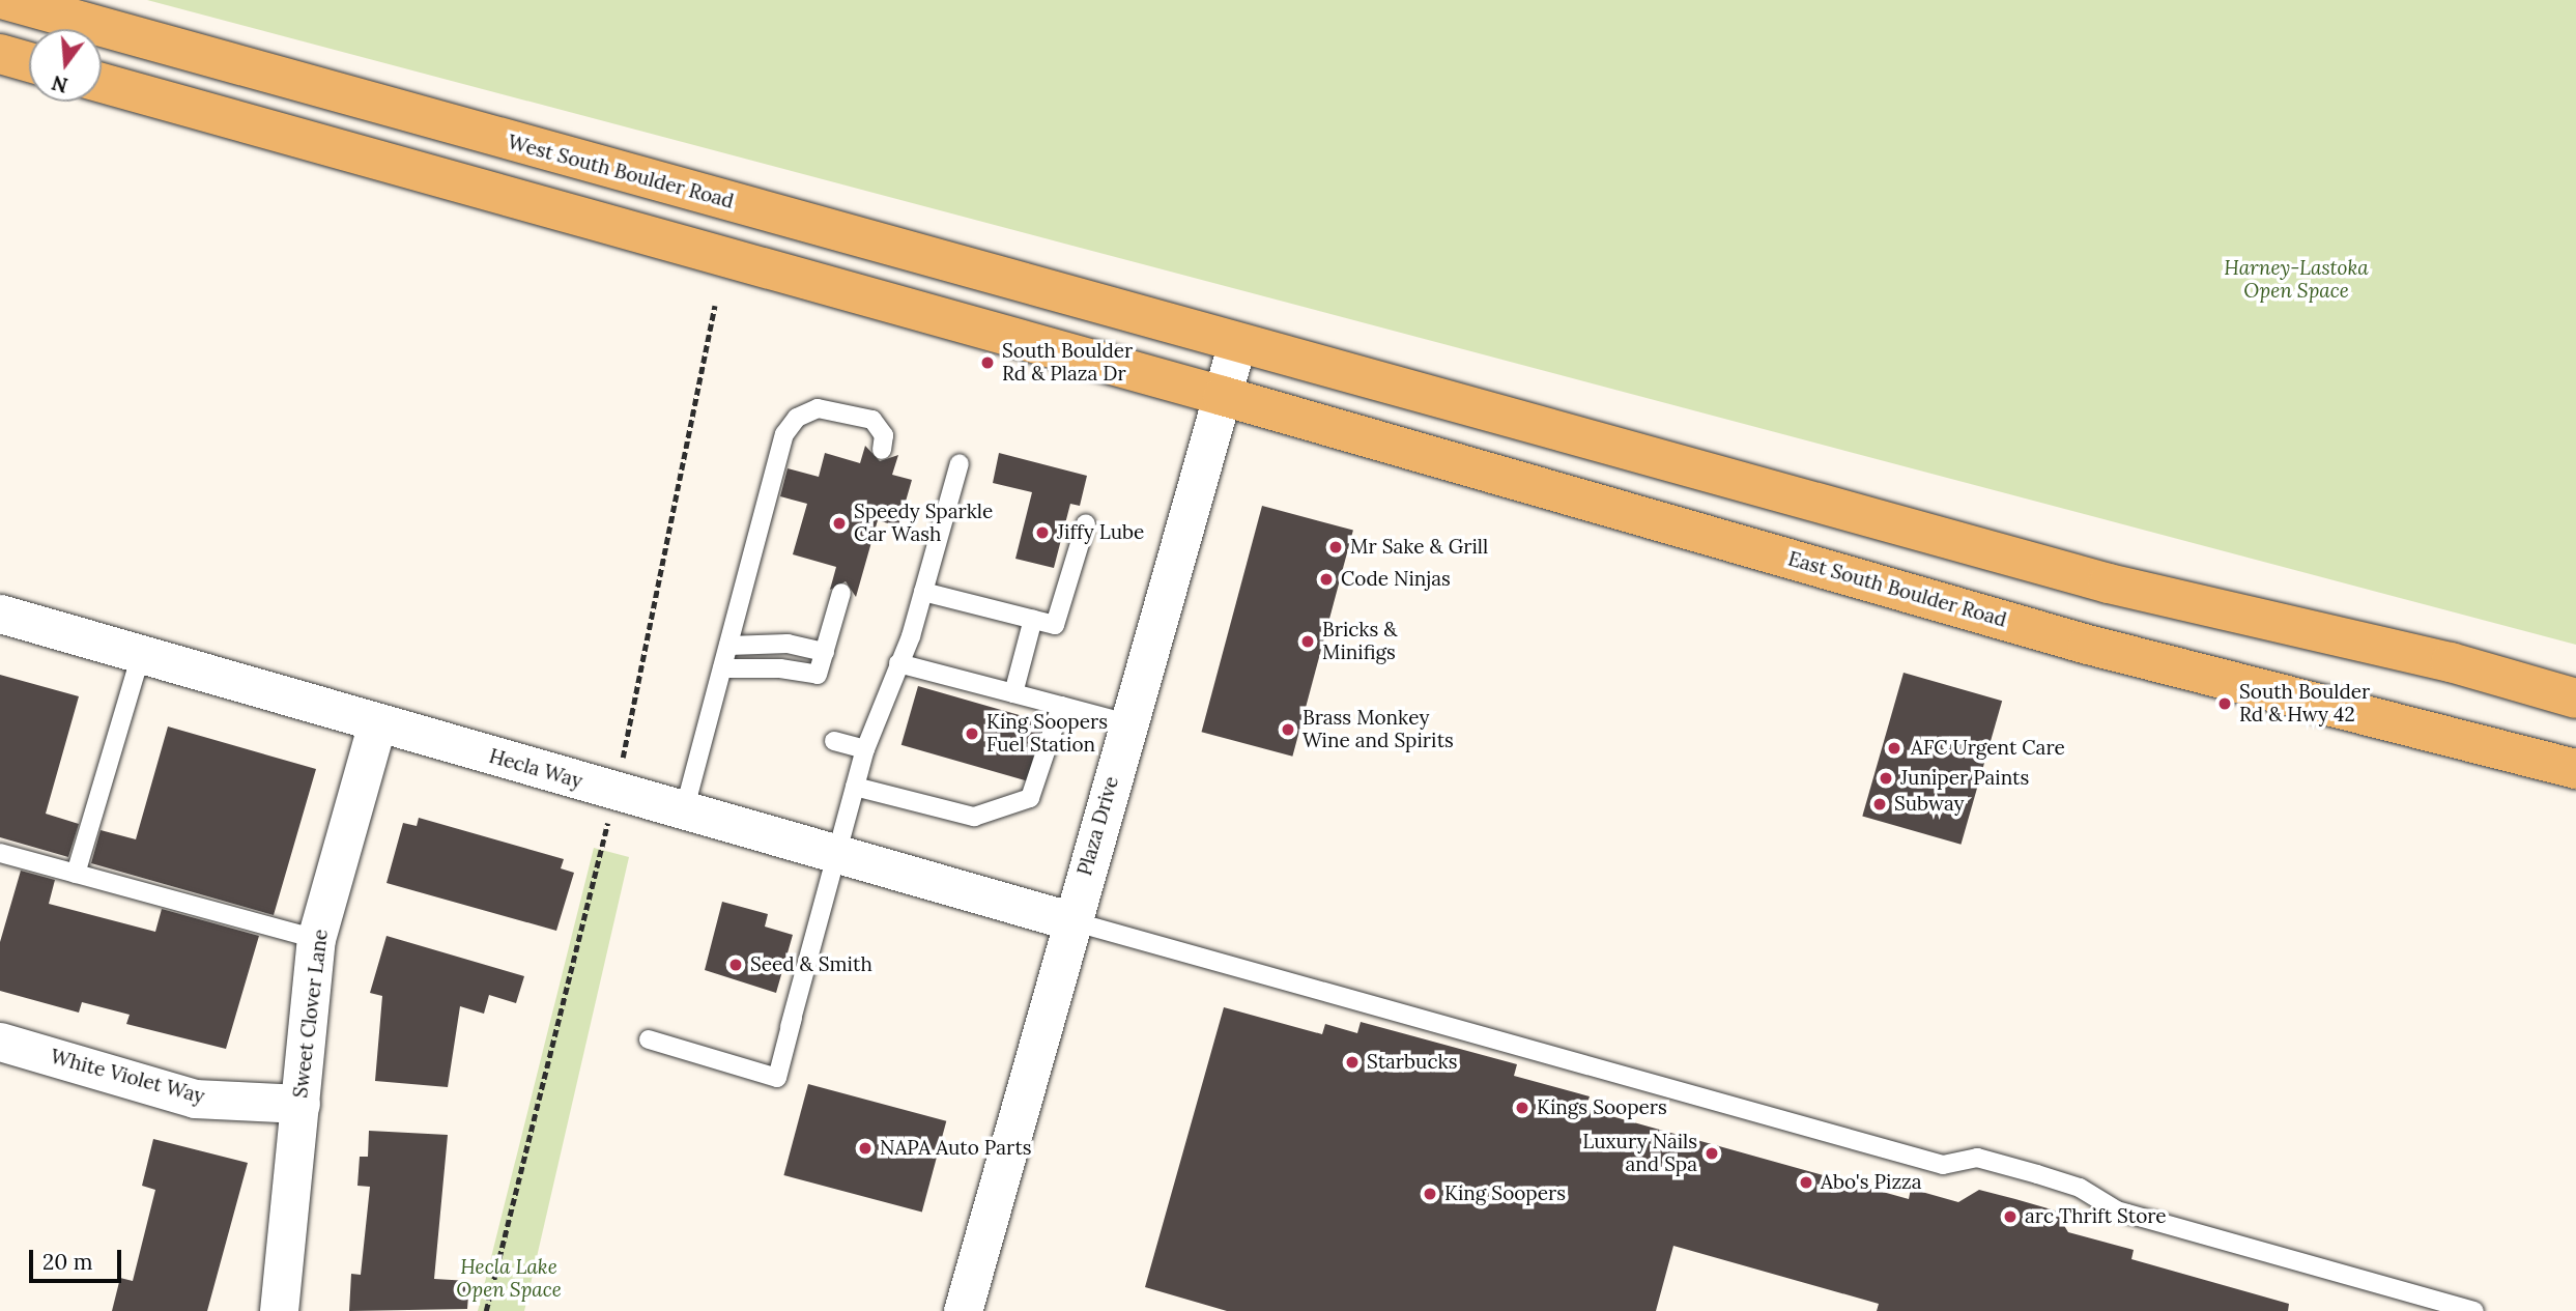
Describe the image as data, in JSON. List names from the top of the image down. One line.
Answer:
{"streets":{"main road":["West South Boulder Road","East South Boulder Road"],"street":["Hecla Way","Plaza Drive","Sweet Clover Lane","White Violet Way"]},"crossings":[["West South Boulder Road","Plaza Drive"],["East South Boulder Road","Plaza Drive"],["Hecla Way","Plaza Drive"],["Hecla Way","Sweet Clover Lane"],["Sweet Clover Lane","White Violet Way"]],"parks":["Harney-Lastoka Open Space","Hecla Lake Open Space"],"places":["South Boulder Rd & Plaza Dr","Speedy Sparkle Car Wash","Jiffy Lube","Mr Sake & Grill","Code Ninjas","Bricks & Minifigs","South Boulder Rd & Hwy 42","Brass Monkey Wine and Spirits","King Soopers Fuel Station","AFC Urgent Care","Juniper Paints","Subway","Seed & Smith","Starbucks","Kings Soopers","NAPA Auto Parts","Luxury Nails and Spa","Abo's Pizza","King Soopers","arc Thrift Store"],"scale_bar":"20 m","north":"bottom"}
